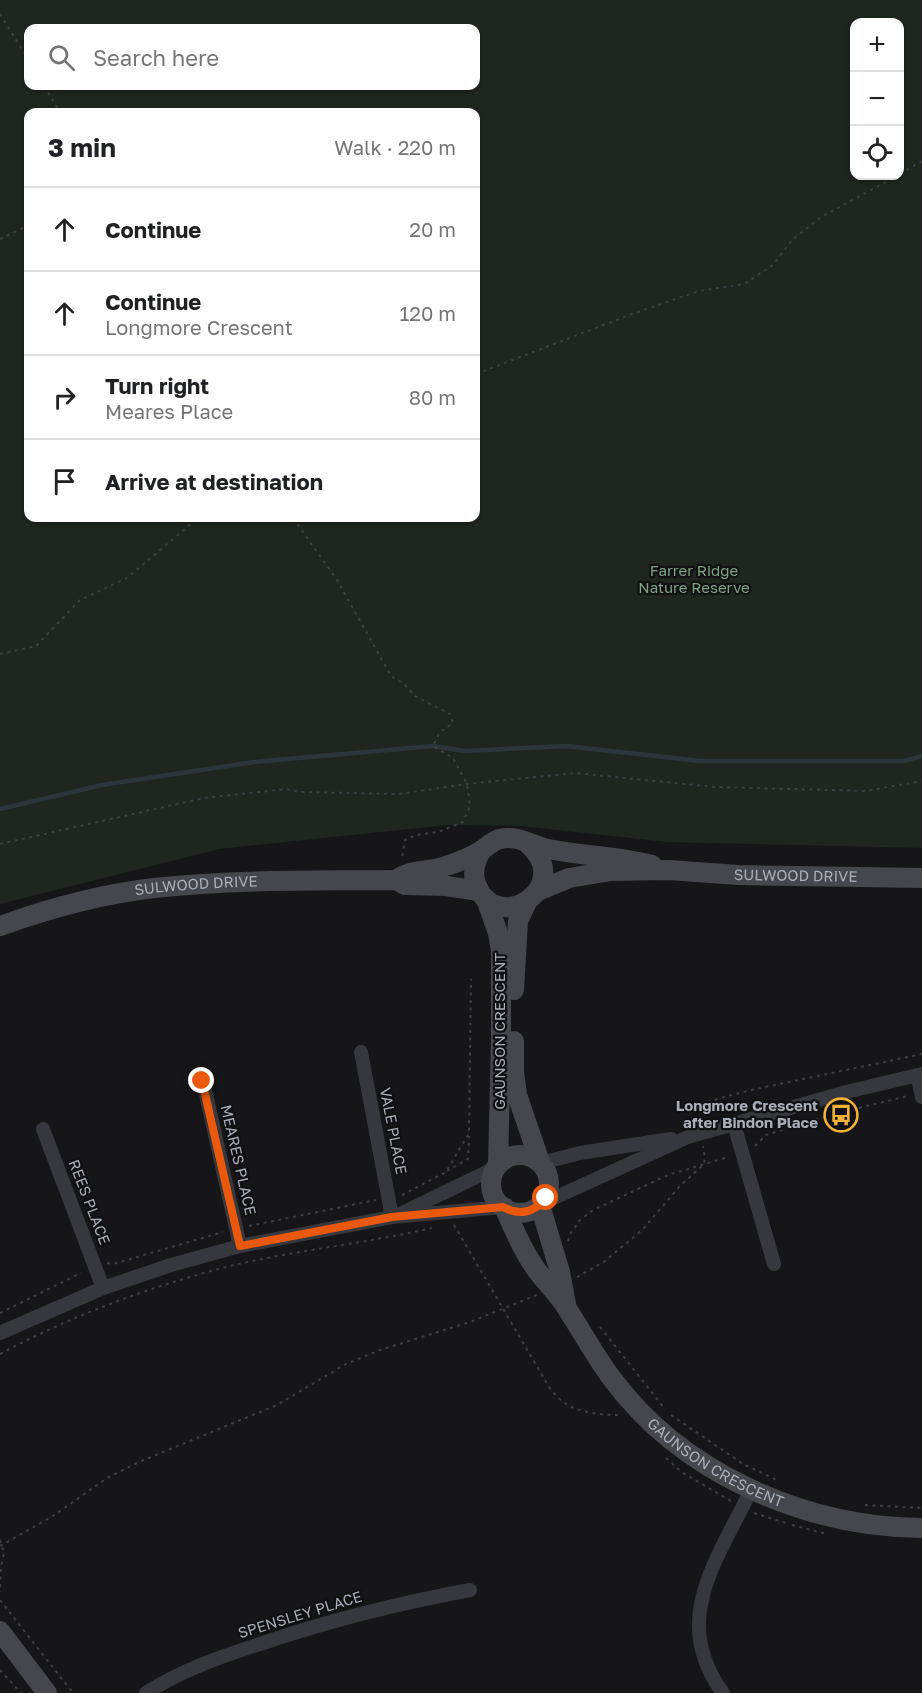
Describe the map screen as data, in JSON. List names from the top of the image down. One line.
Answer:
{"streets":{"street":["SULWOOD DRIVE","GAUNSON CRESCENT","VALE PLACE","MEARES PLACE","REES PLACE","SPENSLEY PLACE"]},"crossings":[["SULWOOD DRIVE","GAUNSON CRESCENT"]],"parks":["Farrer Ridge Nature Reserve"],"places":{"bus stop":["Longmore Crescent after Bindon Place"]},"page":{"map_buttons":["+","−"],"search":"Search here","heading":["3 min","Walk · 220 m"],"list":[["Continue","20 m"],["Continue","Longmore Crescent","120 m"],["Turn right","Meares Place","80 m"],"Arrive at destination"]}}
